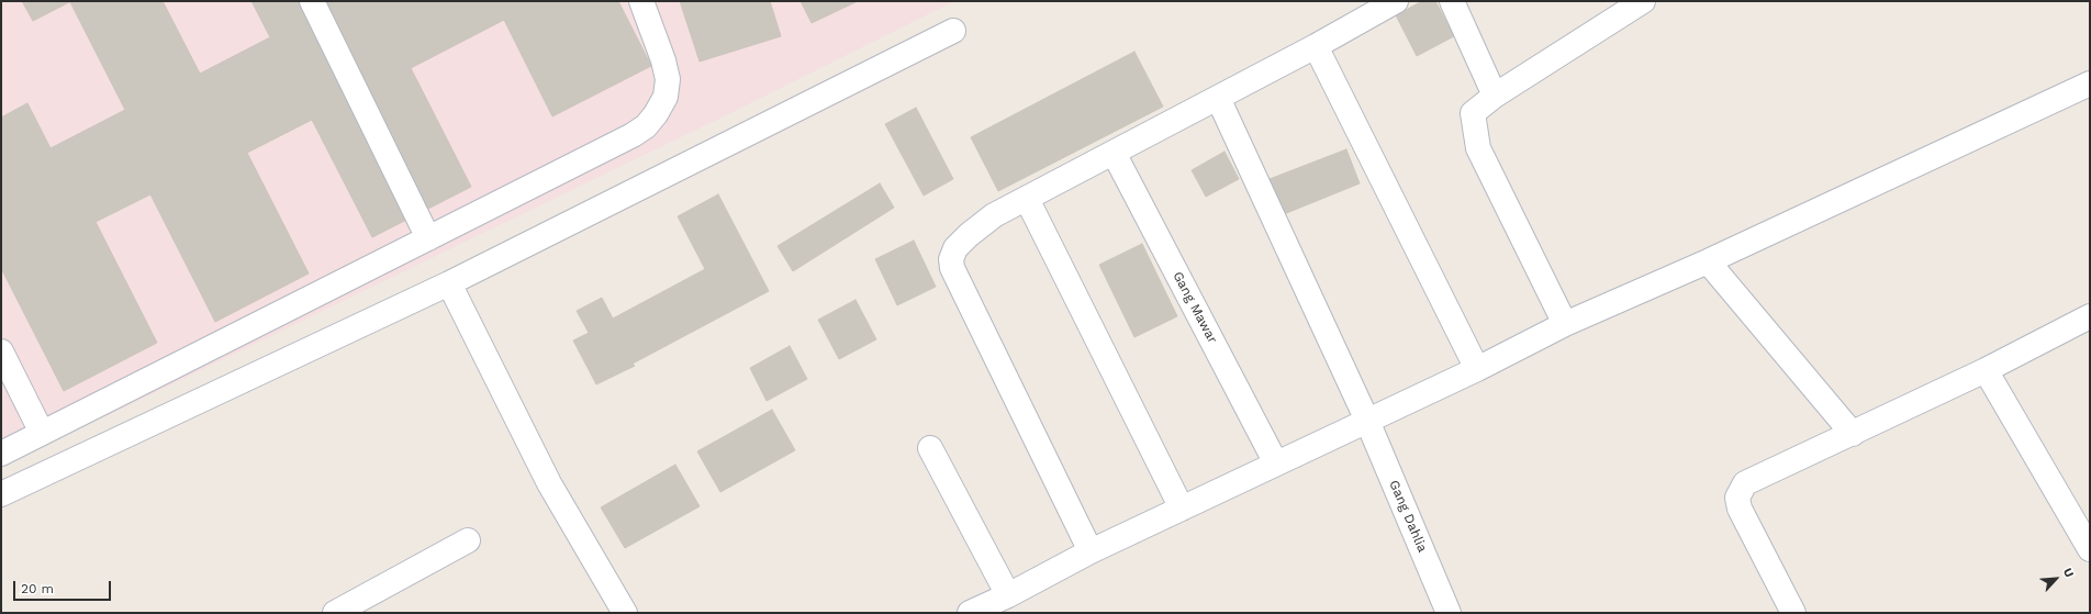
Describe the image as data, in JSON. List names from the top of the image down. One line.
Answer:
{"streets":{"street":["Gang Mawar","Gang Dahlia"]},"scale_bar":"20 m","north":"top right"}
